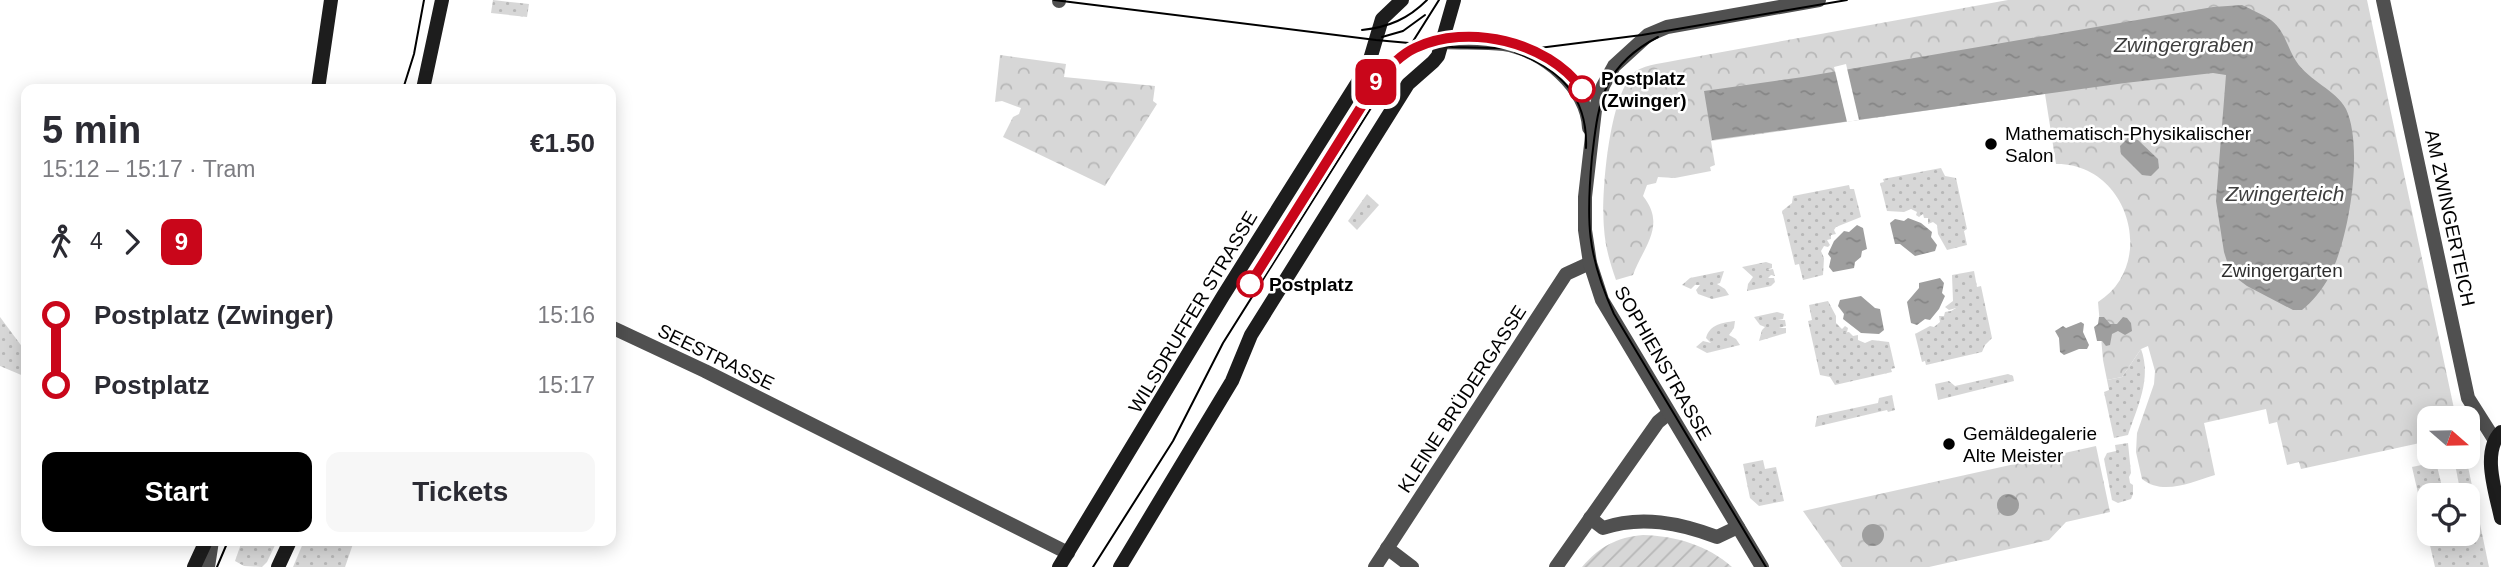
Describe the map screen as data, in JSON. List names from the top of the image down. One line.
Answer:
{"streets":{"street":["AM ZWINGERTEICH","WILSDRUFFER STRASSE","SEESTRASSE","SOPHIENSTRASSE","KLEINE BRÜDERGASSE"]},"crossings":[["WILSDRUFFER STRASSE","SEESTRASSE"],["SOPHIENSTRASSE","KLEINE BRÜDERGASSE"]],"water":["Zwingergraben","Zwingerteich"],"parks":["Zwingergarten"],"places":["Postplatz (Zwinger)","Mathematisch-Physikalischer Salon","Postplatz","Gemäldegalerie Alte Meister"],"lines":["tram line 9"],"north":"right","page":{"on_map":"9","heading":["5 min","15:12 – 15:17 · Tram","€1.50"],"legs":["4","9"],"list":[{"name":"Postplatz (Zwinger)","value":"15:16"},{"name":"Postplatz","value":"15:17"}],"buttons":["Start","Tickets"]}}
